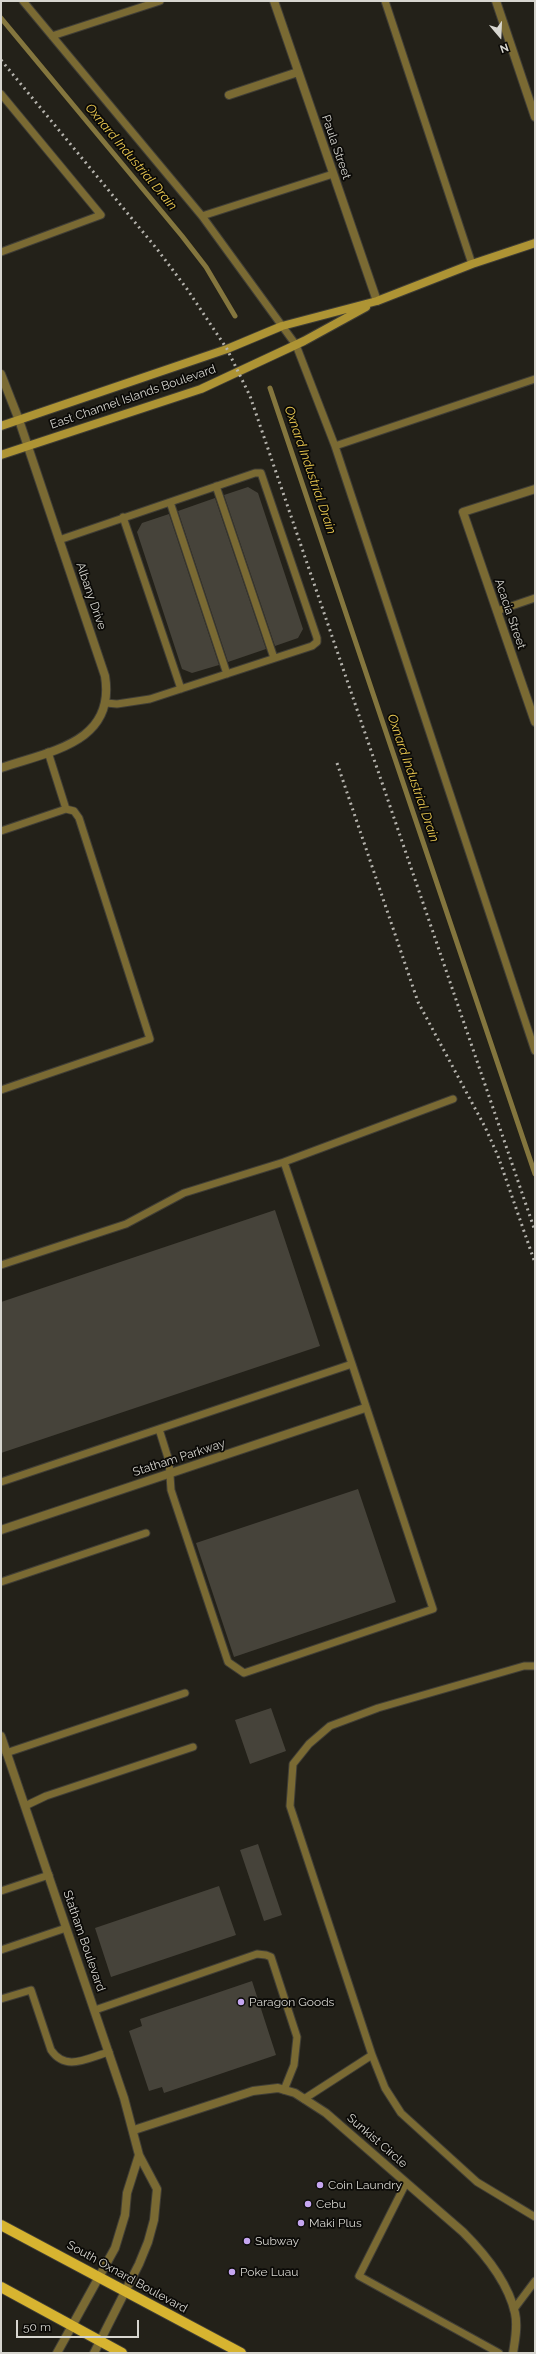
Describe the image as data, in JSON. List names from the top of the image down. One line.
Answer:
{"streets":{"main road":["East Channel Islands Boulevard","South Oxnard Boulevard"],"street":["Paula Street","Albany Drive","Acacia Street","Statham Parkway","Statham Boulevard","Sunkist Circle"]},"crossings":[["Paula Street","East Channel Islands Boulevard"],["East Channel Islands Boulevard","Albany Drive"],["Statham Boulevard","Sunkist Circle"],["Statham Boulevard","South Oxnard Boulevard"]],"water":["Oxnard Industrial Drain"],"places":["Paragon Goods","Coin Laundry","Cebu","Maki Plus","Subway","Poke Luau"],"scale_bar":"50 m","north":"bottom"}
